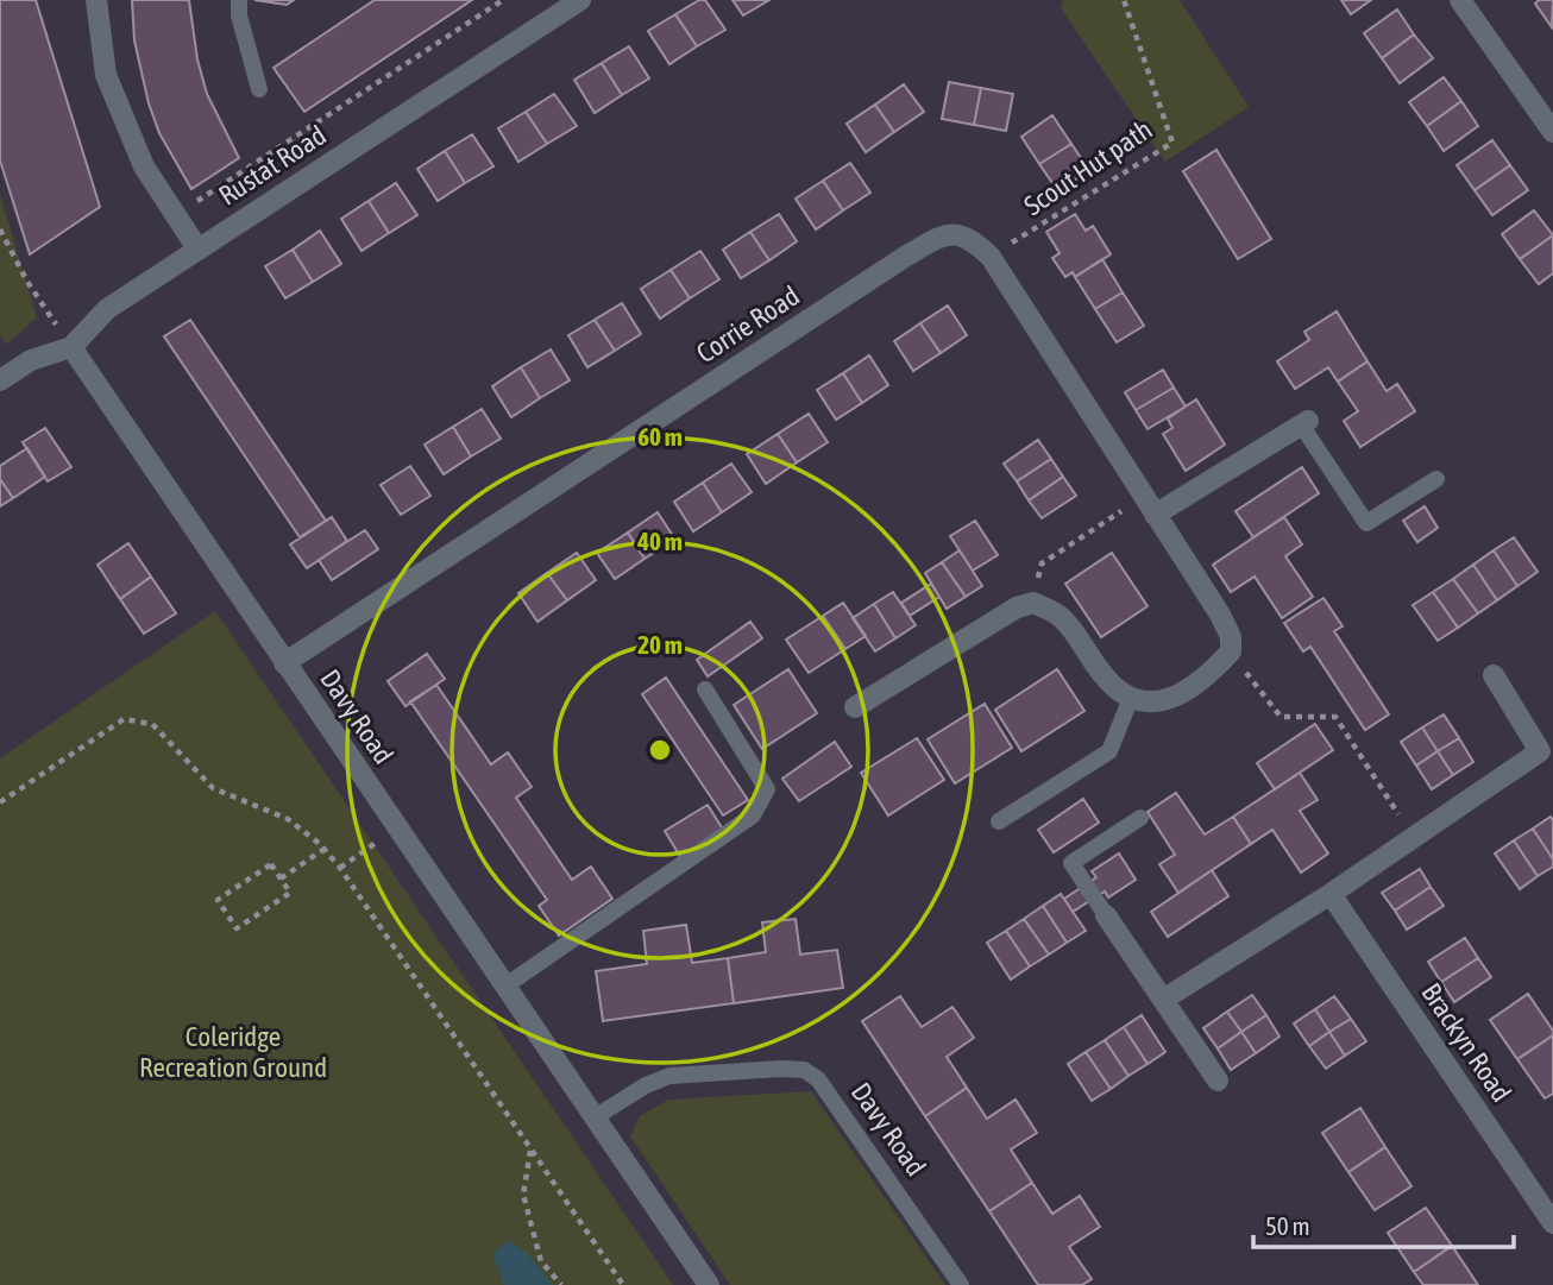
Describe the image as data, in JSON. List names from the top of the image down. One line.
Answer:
{"streets":{"street":["Rustat Road","Corrie Road","Davy Road","Brackyn Road"],"path":["Scout Hut path"]},"crossings":[["Rustat Road","Davy Road"],["Scout Hut path","Corrie Road"],["Corrie Road","Davy Road"]],"parks":["Coleridge Recreation Ground"],"scale_bar":"50 m","rings":["60 m","40 m","20 m"]}
